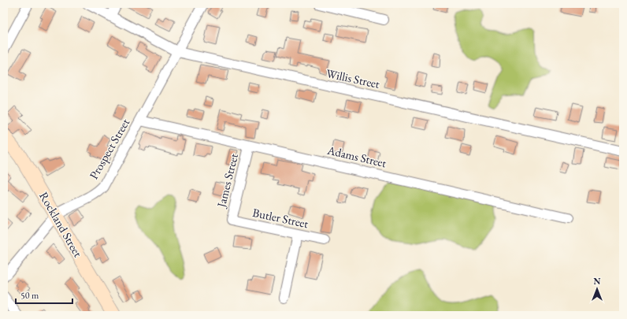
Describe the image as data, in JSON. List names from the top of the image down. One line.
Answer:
{"streets":{"street":["Willis Street","Prospect Street","Adams Street","James Street","Butler Street","Rockland Street"]},"crossings":[["Willis Street","Prospect Street"],["Prospect Street","Adams Street"],["Prospect Street","Rockland Street"],["Adams Street","James Street"],["James Street","Butler Street"]],"scale_bar":"50 m","north":"top"}
